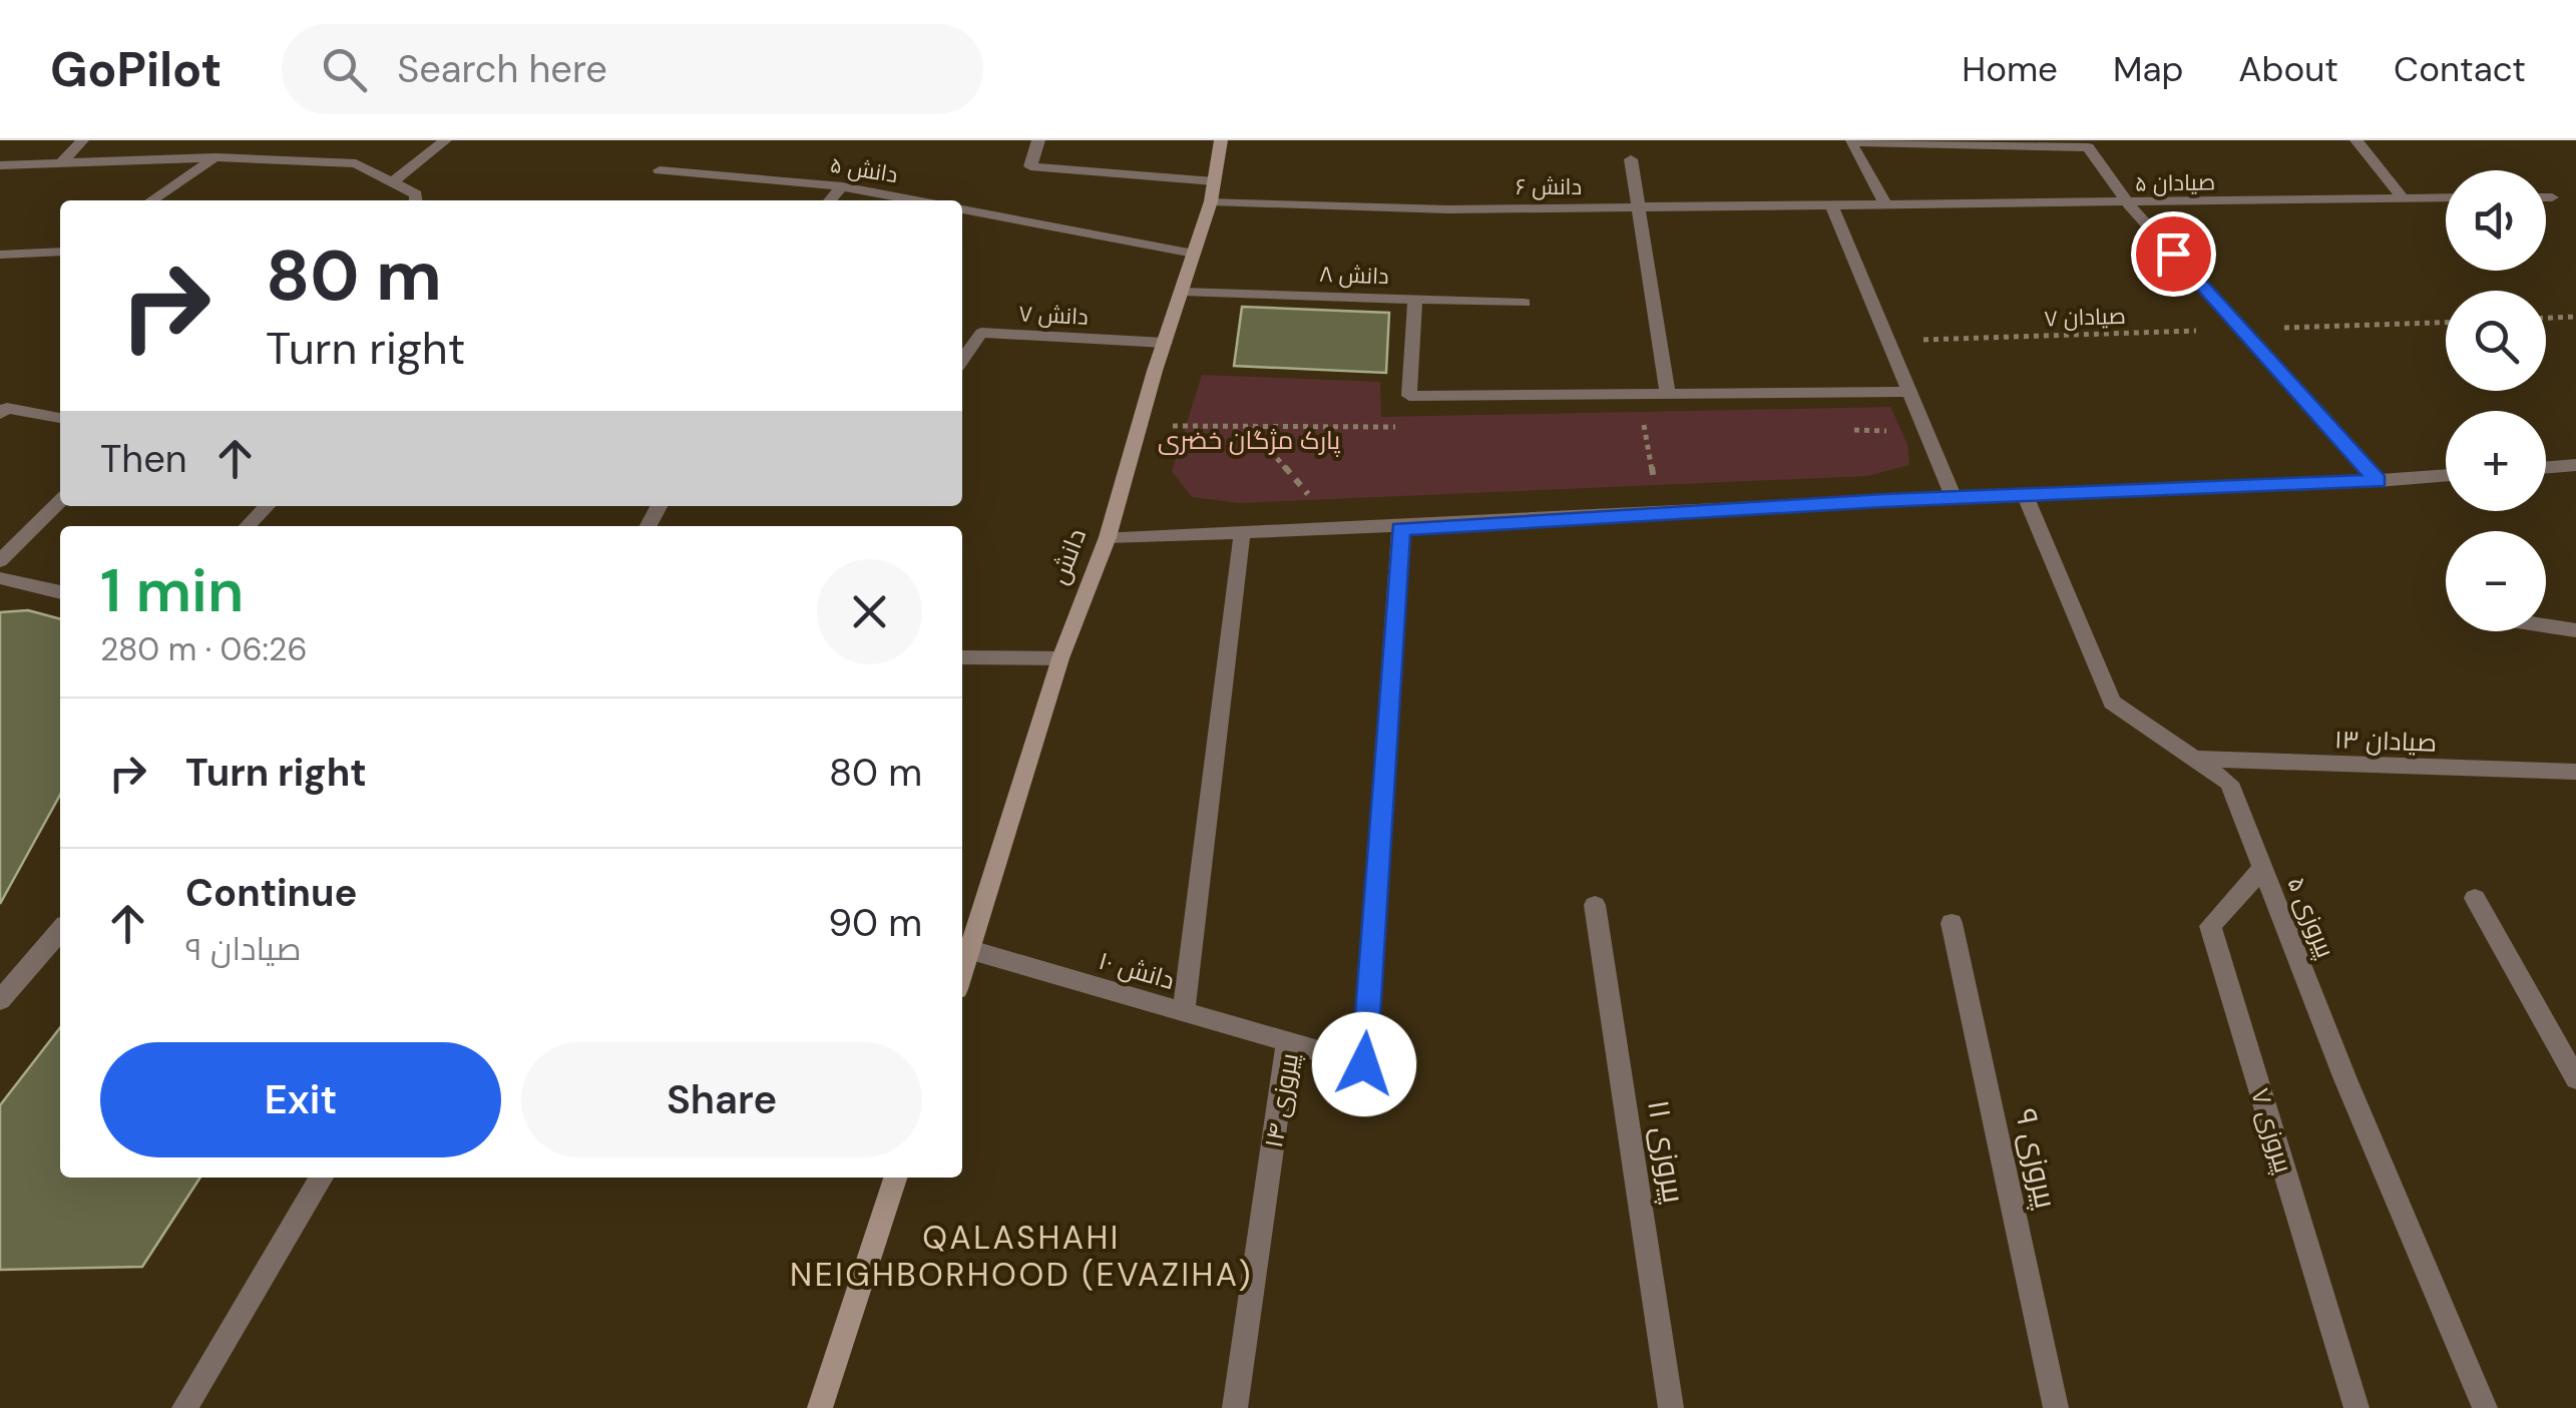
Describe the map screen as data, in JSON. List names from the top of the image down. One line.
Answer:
{"streets":{"street":["دانش ۵","صیادان ۵","دانش ۶","دانش ۸","دانش ۷","دانش","صیادان ۱۳","پیروزی ۵","دانش ۱۰","پیروزی ۱۴","پیروزی ۷","پیروزی ۱۱","پیروزی ۹"],"path":["صیادان ۷"]},"crossings":[["صیادان ۵","دانش ۶"],["دانش ۶","دانش"],["دانش ۸","دانش"],["دانش ۷","دانش"],["دانش","دانش ۱۰"],["صیادان ۱۳","پیروزی ۵"],["پیروزی ۵","پیروزی ۷"],["دانش ۱۰","پیروزی ۱۴"]],"districts":["QALASHAHI NEIGHBORHOOD (EVAZIHA)"],"parks":["پارک مژگان خضری"],"page":{"header":"GoPilot","search":"Search here","nav":["Home","Map","About","Contact"],"map_buttons":["+","−"],"turn":["80 m","Turn right"],"then":"Then","heading":["1 min","280 m · 06:26"],"list":[{"name":"Turn right","value":"80 m"},{"name":"Continue","note":"صیادان ۹","value":"90 m"}],"buttons":["Exit","Share"]}}
